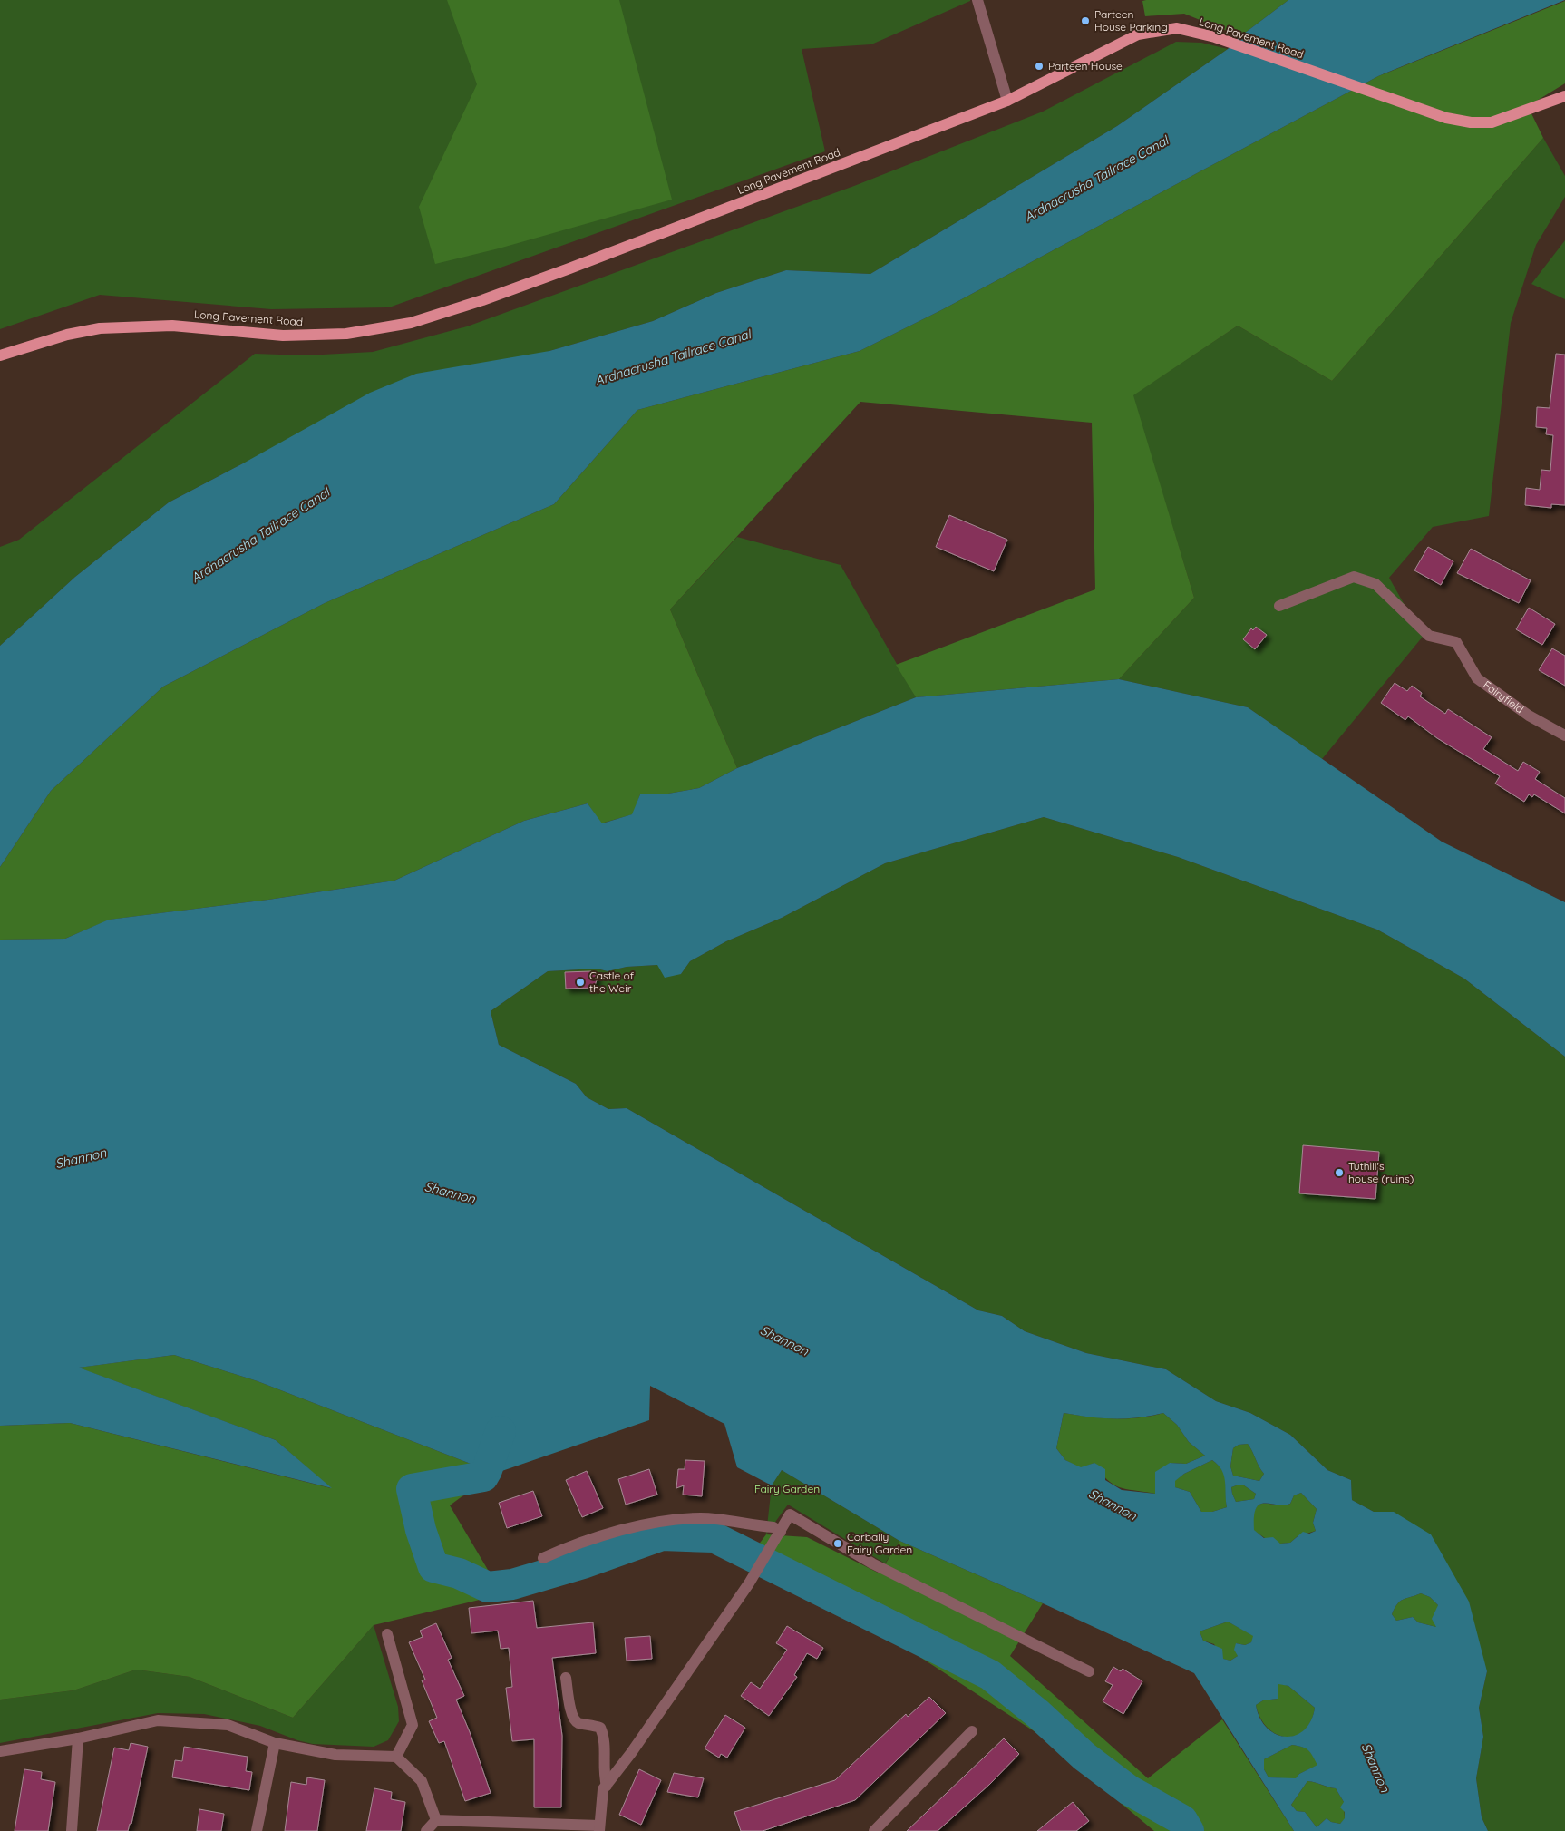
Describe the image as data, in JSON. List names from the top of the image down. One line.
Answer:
{"streets":{"main road":["Long Pavement Road"],"street":["Fairyfield"]},"water":["Ardnacrusha Tailrace Canal","Shannon"],"parks":["Fairy Garden"],"places":["Parteen House Parking","Parteen House","Castle of the Weir","Tuthill's house (ruins)","Corbally Fairy Garden"]}
